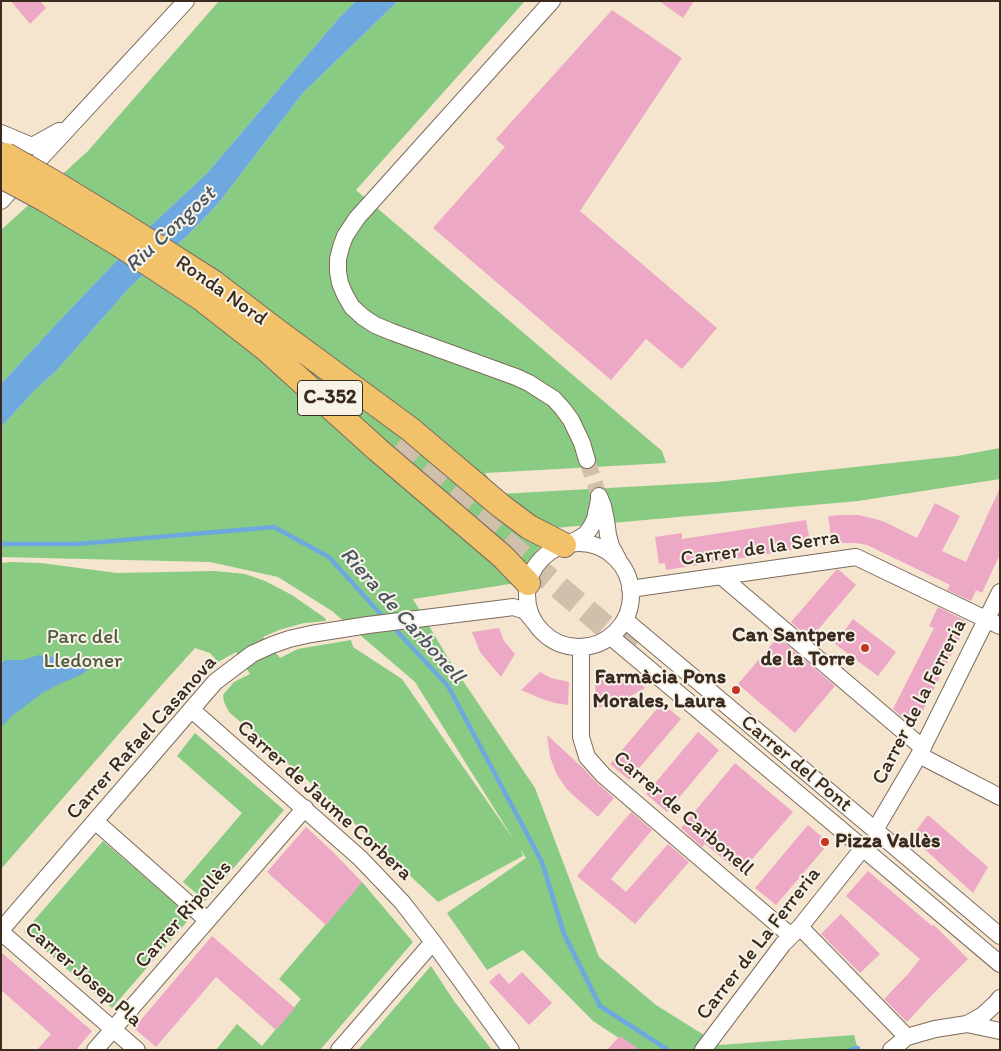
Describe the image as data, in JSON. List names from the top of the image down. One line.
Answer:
{"streets":{"highway":["Ronda Nord","C-352"],"street":["Carrer de la Serra","Carrer de la Ferreria","Carrer Rafael Casanova","Carrer del Pont","Carrer de Jaume Corbera","Carrer de Carbonell","Carrer Ripollès","Carrer de La Ferreria","Carrer Josep Pla"]},"crossings":[["Carrer de la Serra","Carrer de la Ferreria"],["Carrer de la Serra","Carrer del Pont"],["Carrer de la Serra","Carrer de Carbonell"],["Carrer de la Ferreria","Carrer del Pont"],["Carrer Rafael Casanova","Carrer de Jaume Corbera"],["Carrer Rafael Casanova","Carrer Josep Pla"],["Carrer del Pont","Carrer de Carbonell"],["Carrer del Pont","Carrer de La Ferreria"],["Carrer de Jaume Corbera","Carrer Ripollès"],["Carrer de Carbonell","Carrer de La Ferreria"],["Carrer Ripollès","Carrer Josep Pla"]],"water":["Riu Congost","Riera de Carbonell"],"parks":["Parc del Lledoner"],"places":["Can Santpere de la Torre","Farmàcia Pons Morales, Laura","Pizza Vallès"]}
